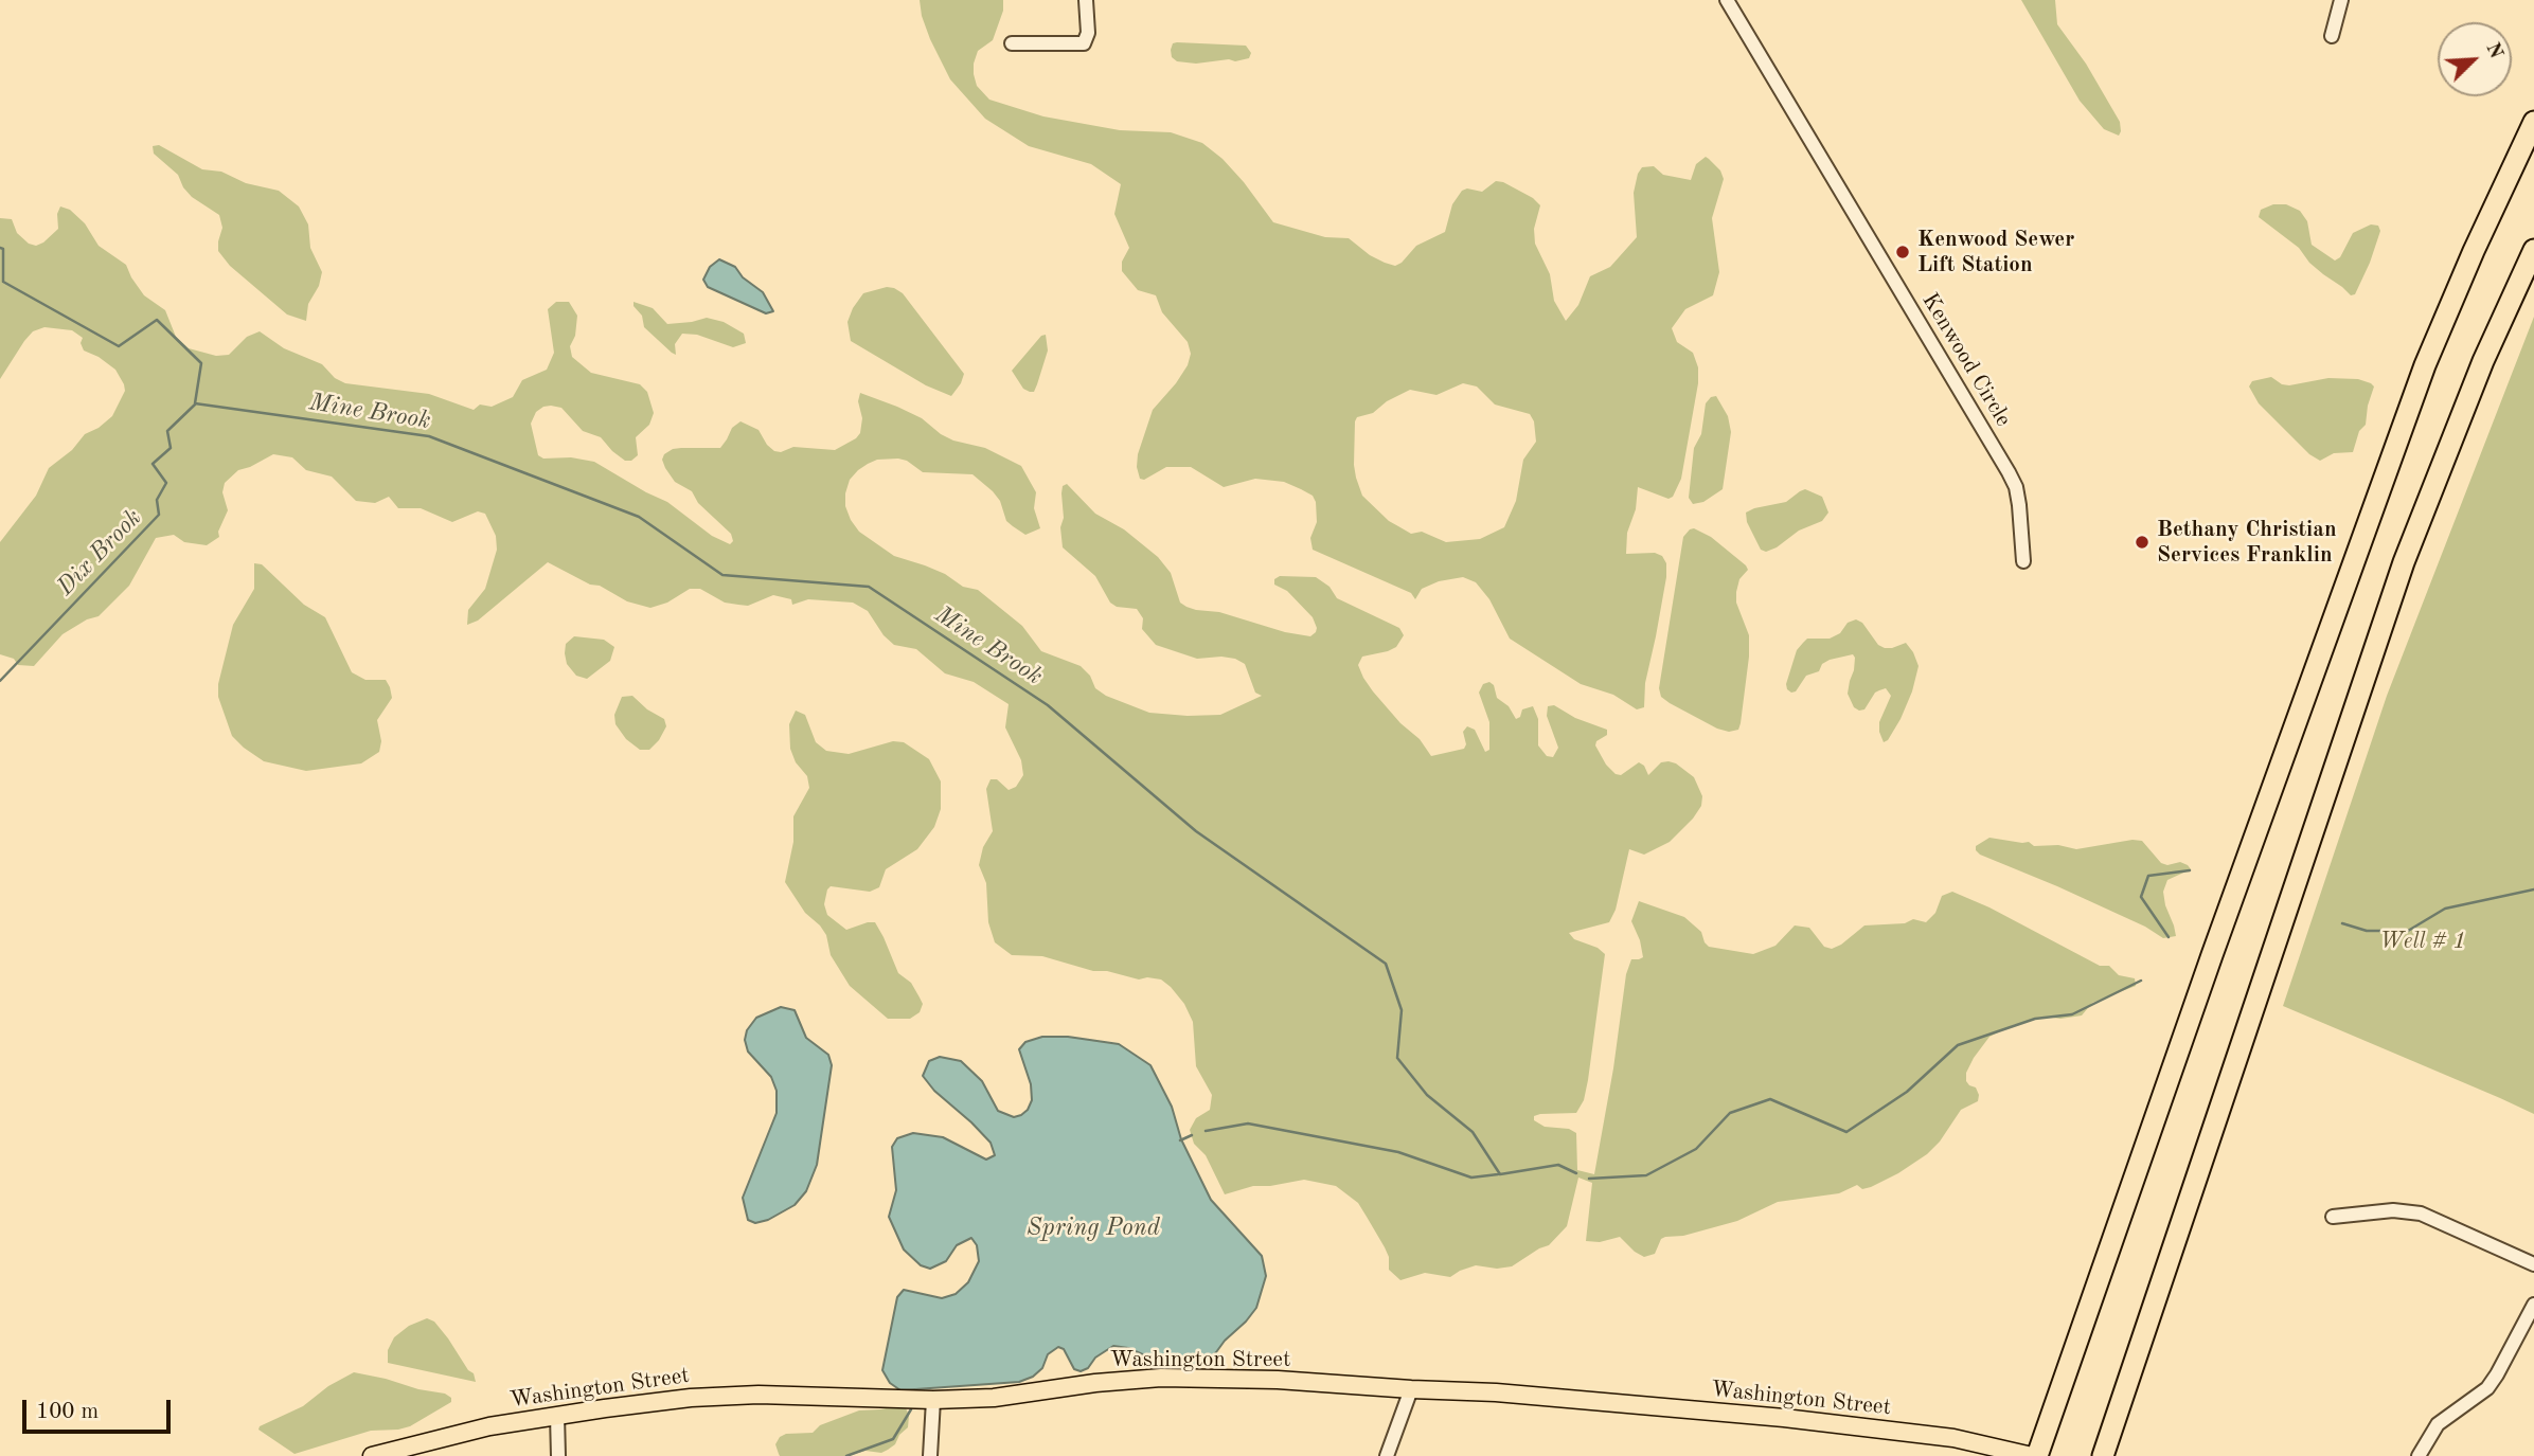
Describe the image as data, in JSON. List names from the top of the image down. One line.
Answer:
{"streets":{"main road":["Washington Street"],"street":["Kenwood Circle"]},"water":["Mine Brook","Dix Brook","Spring Pond"],"parks":["Well # 1"],"places":["Kenwood Sewer Lift Station","Bethany Christian Services Franklin"],"scale_bar":"100 m","north":"top right"}
